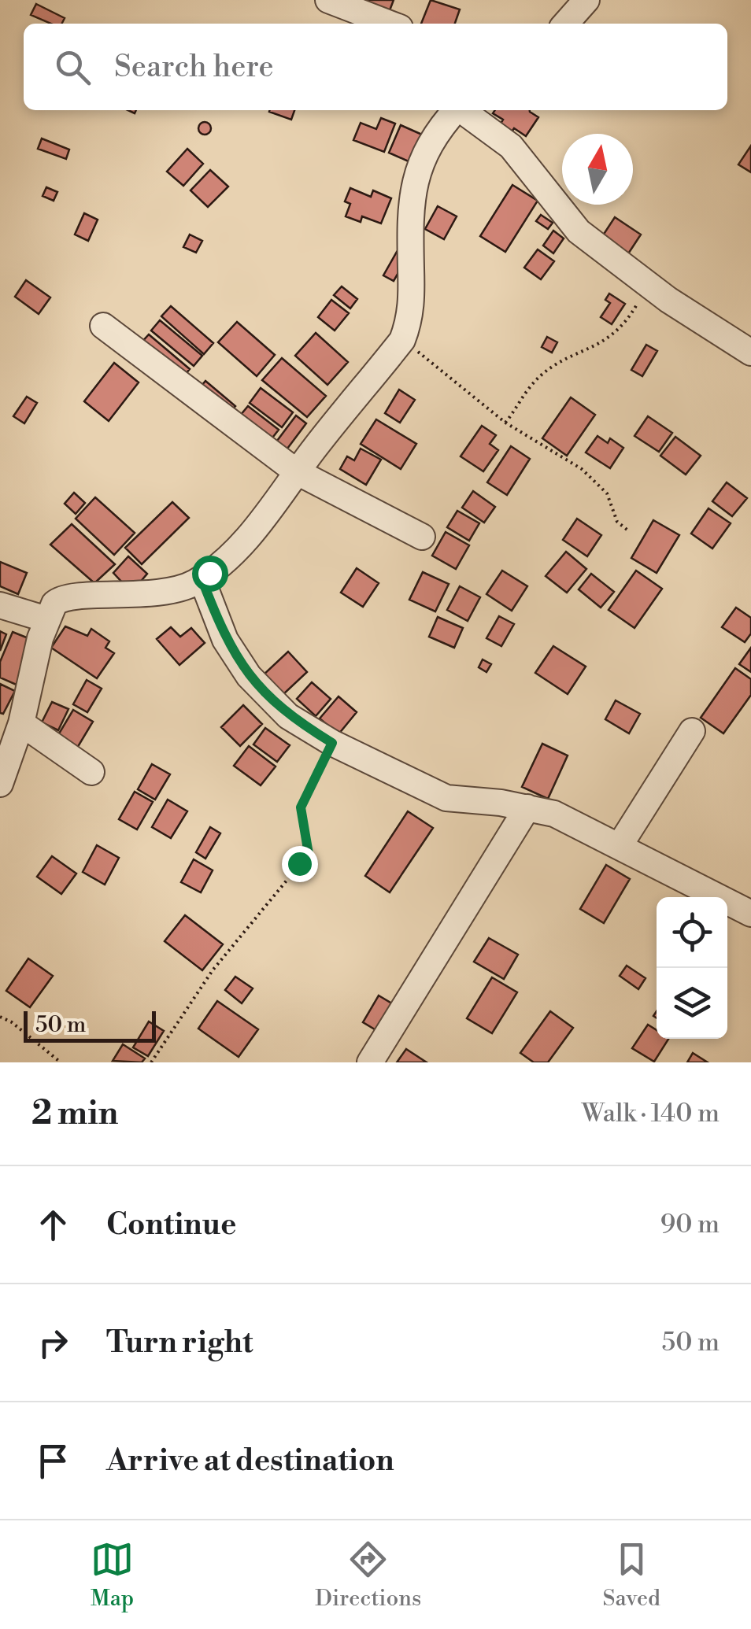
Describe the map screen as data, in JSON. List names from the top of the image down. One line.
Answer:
{"scale_bar":"50 m","north":"top","page":{"search":"Search here","scale":"50 m","heading":["2 min","Walk · 140 m"],"list":[["Continue","90 m"],["Turn right","50 m"],"Arrive at destination"],"nav":["Map","Directions","Saved"]}}
